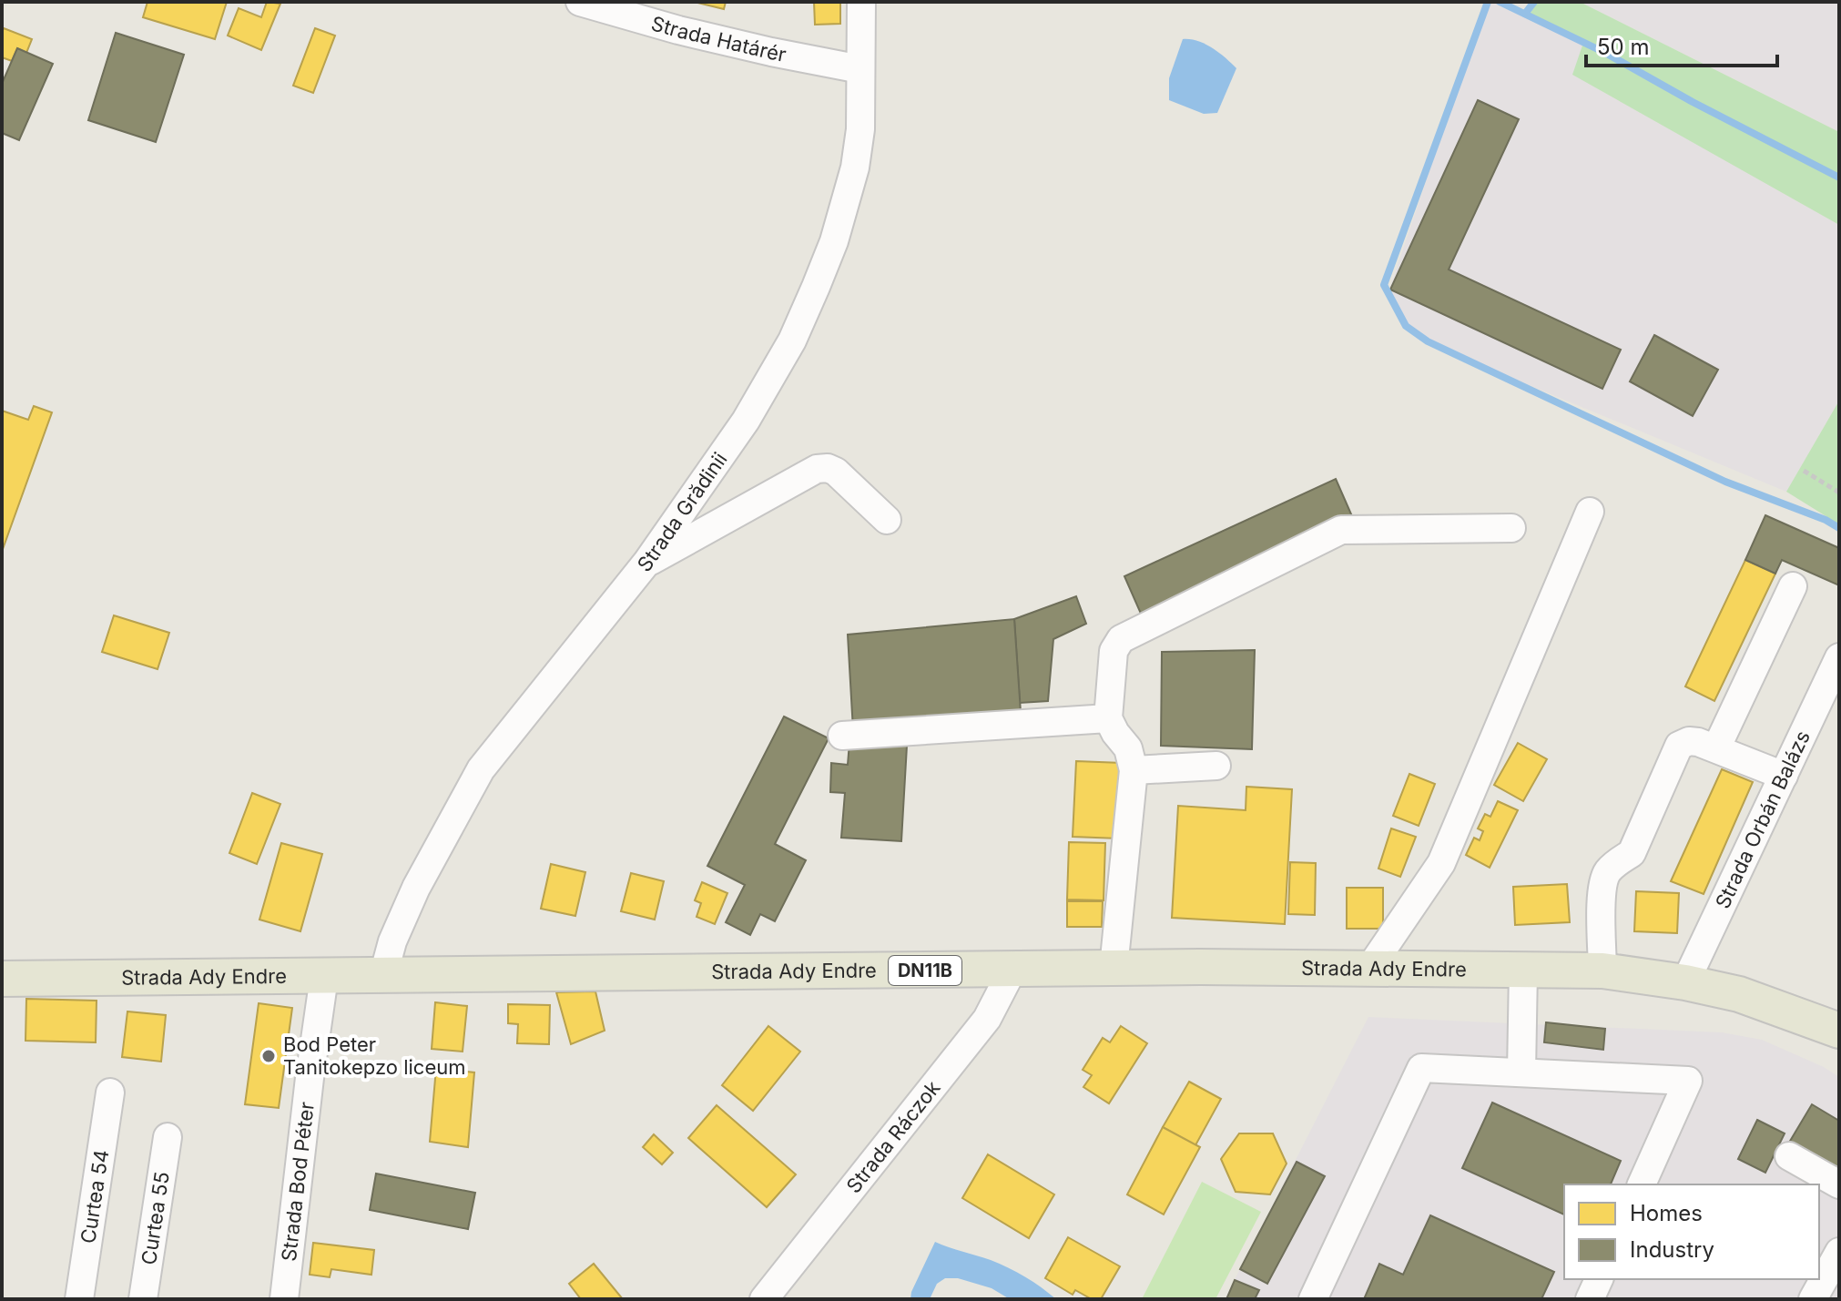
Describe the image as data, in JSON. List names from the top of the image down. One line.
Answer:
{"streets":{"main road":["Strada Ady Endre","DN11B"],"street":["Strada Határér","Strada Grădinii","Strada Orbán Balázs","Strada Ráczok","Strada Bod Péter","Curtea 54","Curtea 55"]},"crossings":[["Strada Határér","Strada Grădinii"],["Strada Grădinii","Strada Ady Endre"],["Strada Orbán Balázs","Strada Ady Endre"],["Strada Ady Endre","Strada Ráczok"],["Strada Ady Endre","Strada Bod Péter"]],"places":["Bod Peter Tanitokepzo liceum"],"legend":["Homes","Industry"],"scale_bar":"50 m"}
